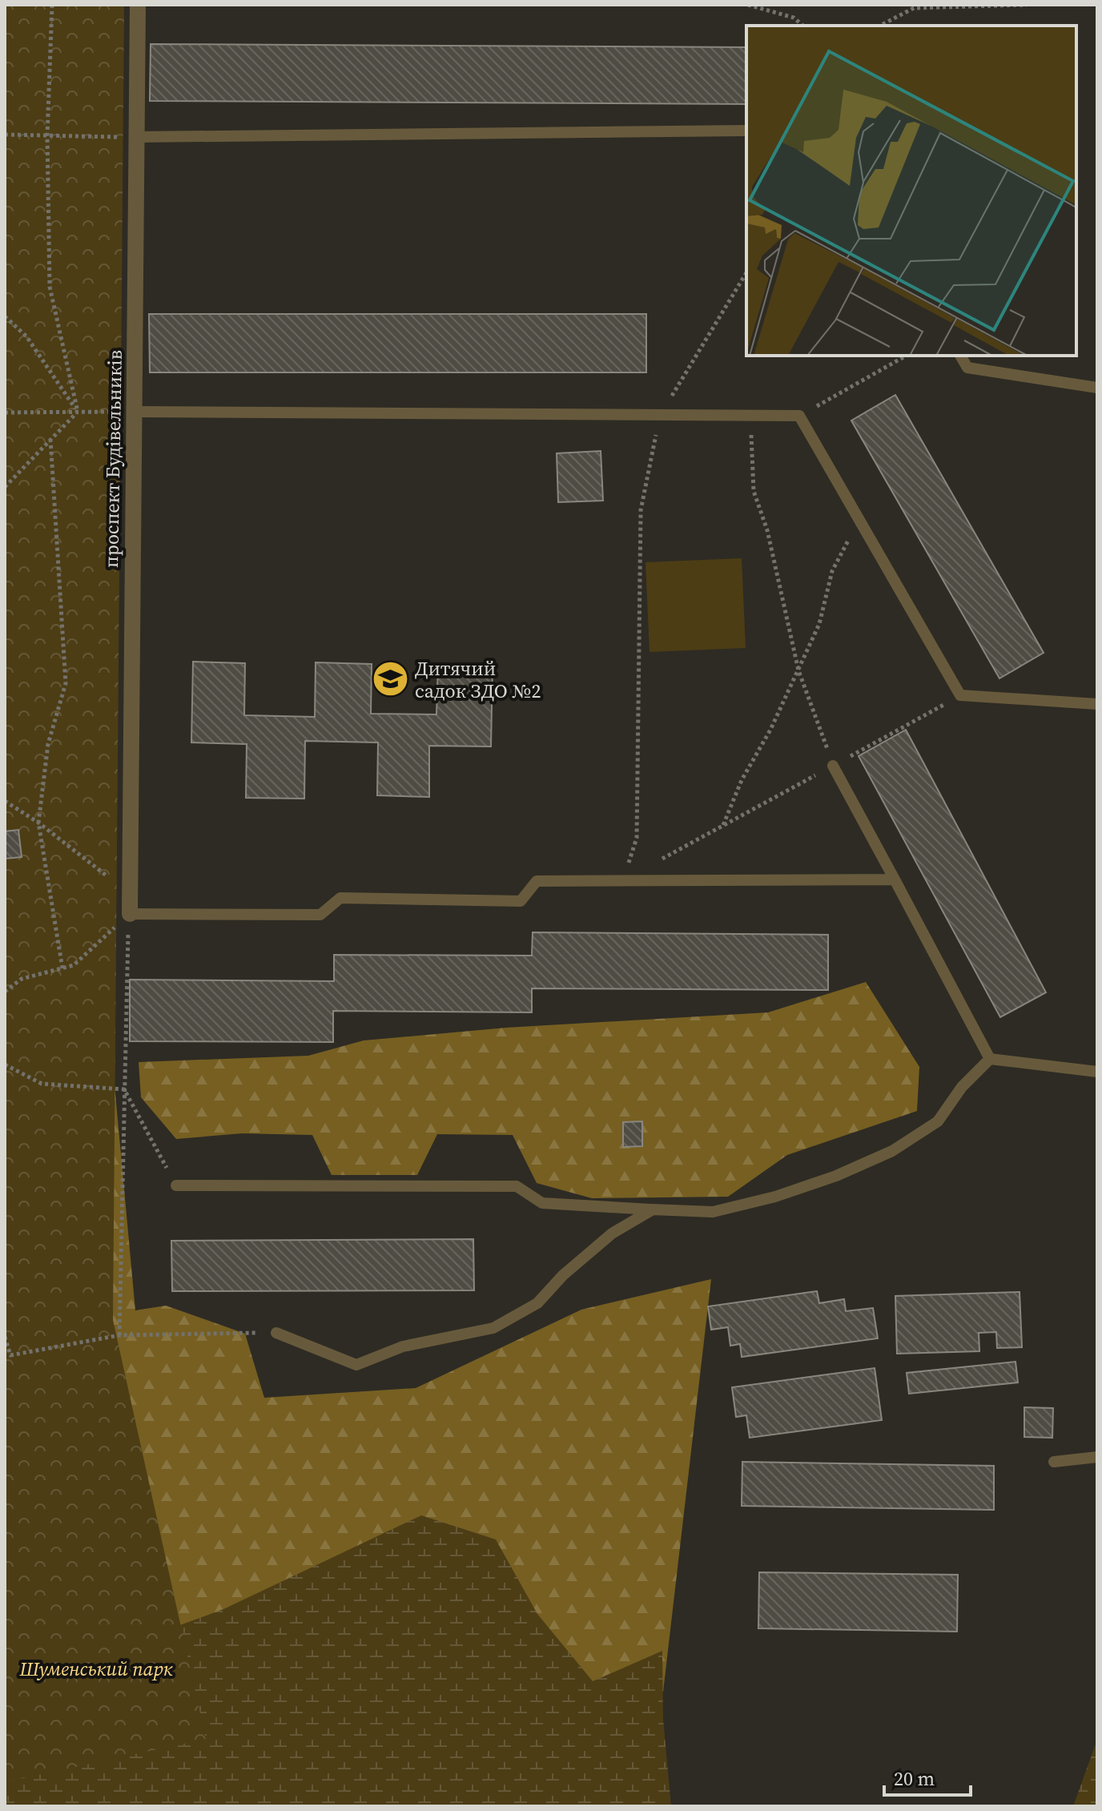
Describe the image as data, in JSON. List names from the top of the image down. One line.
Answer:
{"streets":{"street":["проспект Будівельників"]},"parks":["Шуменський парк"],"places":{"school or university":["Дитячий садок ЗДО №2"]},"scale_bar":"20 m"}
